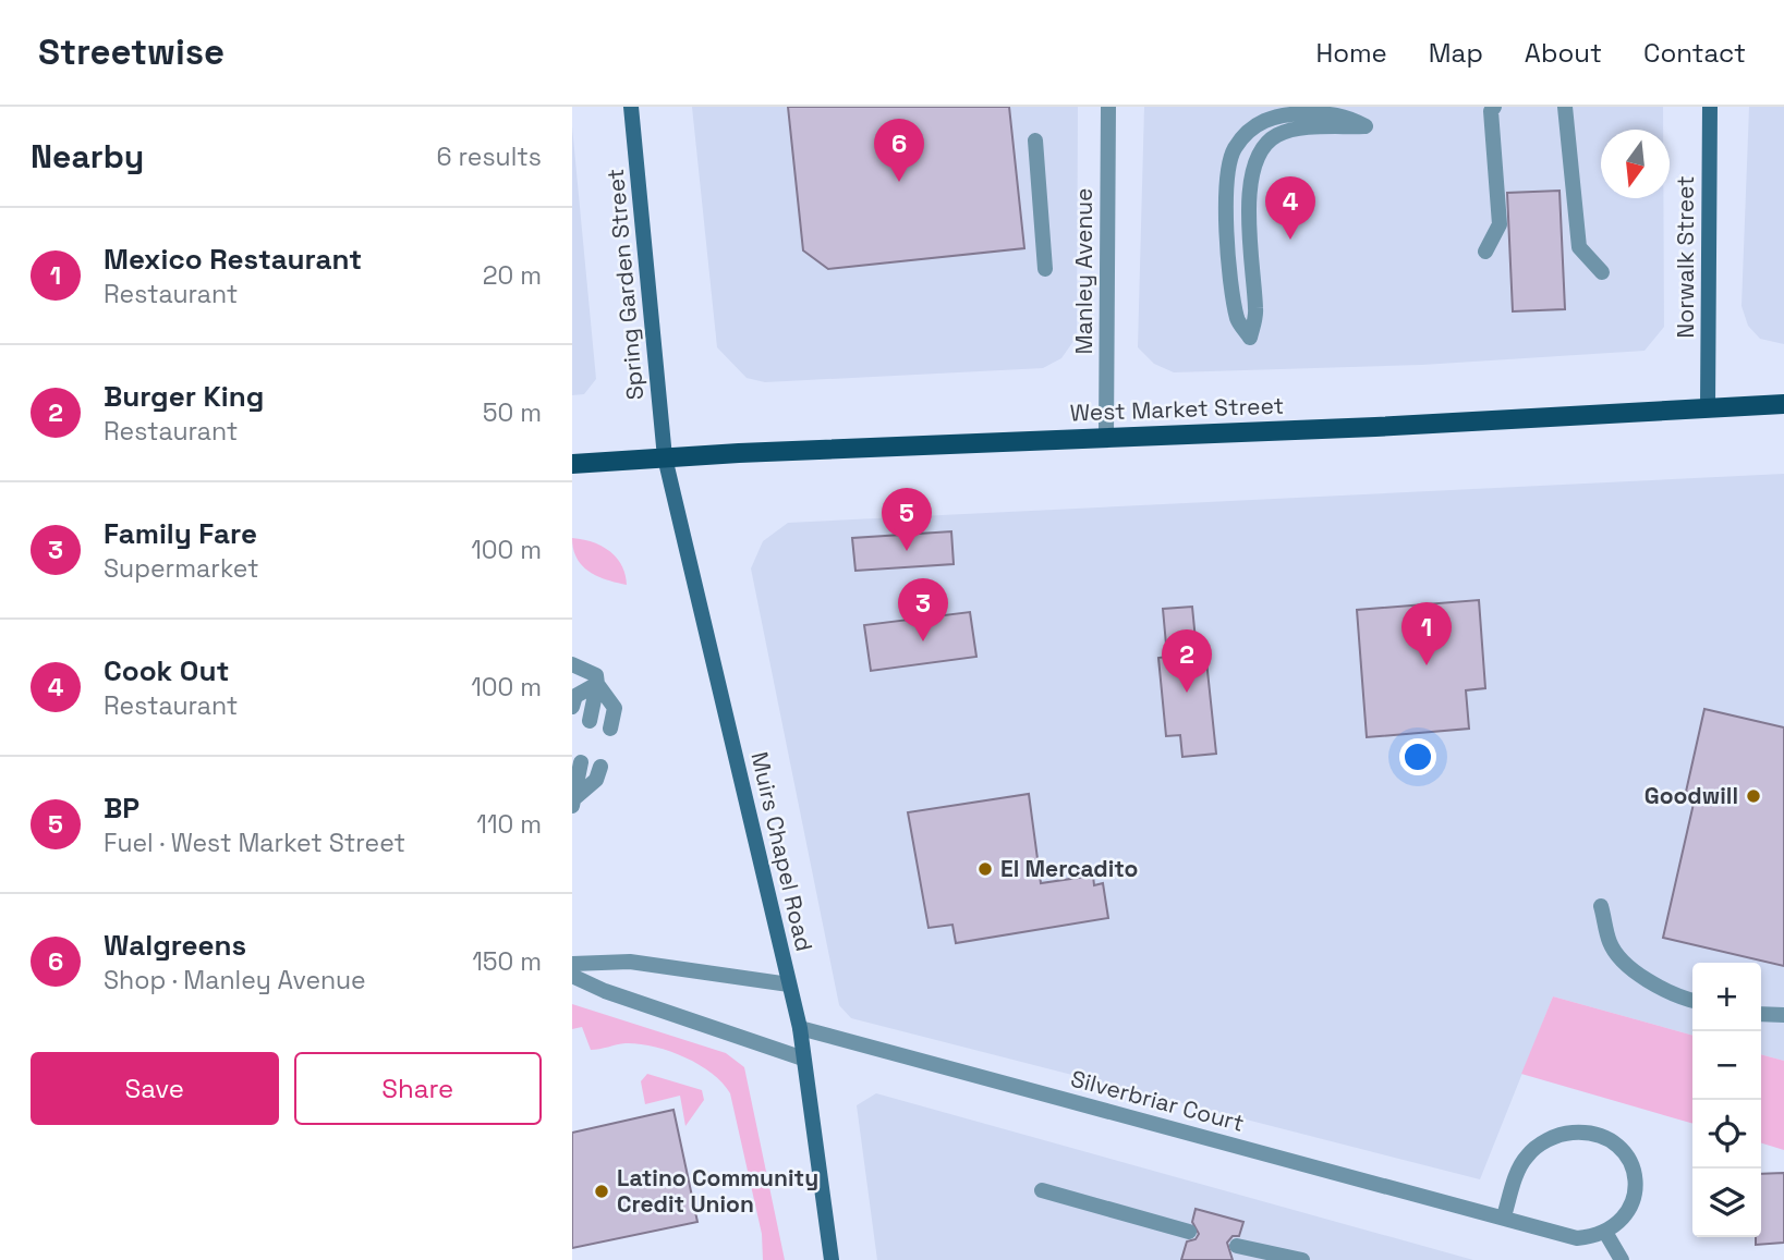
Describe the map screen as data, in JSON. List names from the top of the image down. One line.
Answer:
{"streets":{"main road":["Norwalk Street","Spring Garden Street","West Market Street","Muirs Chapel Road"],"street":["Manley Avenue","Silverbriar Court"]},"crossings":[["Norwalk Street","West Market Street"],["Manley Avenue","West Market Street"],["Spring Garden Street","West Market Street"],["Spring Garden Street","Muirs Chapel Road"],["West Market Street","Muirs Chapel Road"],["Muirs Chapel Road","Silverbriar Court"]],"places":["Goodwill","El Mercadito","Latino Community Credit Union"],"north":"bottom","page":{"header":"Streetwise","nav":["Home","Map","About","Contact"],"heading":["Nearby","6 results"],"pins":["6","4","5","3","1","2"],"list":[{"mark":"1","name":"Mexico Restaurant","note":"Restaurant","value":"20 m"},{"mark":"2","name":"Burger King","note":"Restaurant","value":"50 m"},{"mark":"3","name":"Family Fare","note":"Supermarket","value":"100 m"},{"mark":"4","name":"Cook Out","note":"Restaurant","value":"100 m"},{"mark":"5","name":"BP","note":"Fuel · West Market Street","value":"110 m"},{"mark":"6","name":"Walgreens","note":"Shop · Manley Avenue","value":"150 m"}],"map_buttons":["+","−"],"buttons":["Save","Share"]}}
